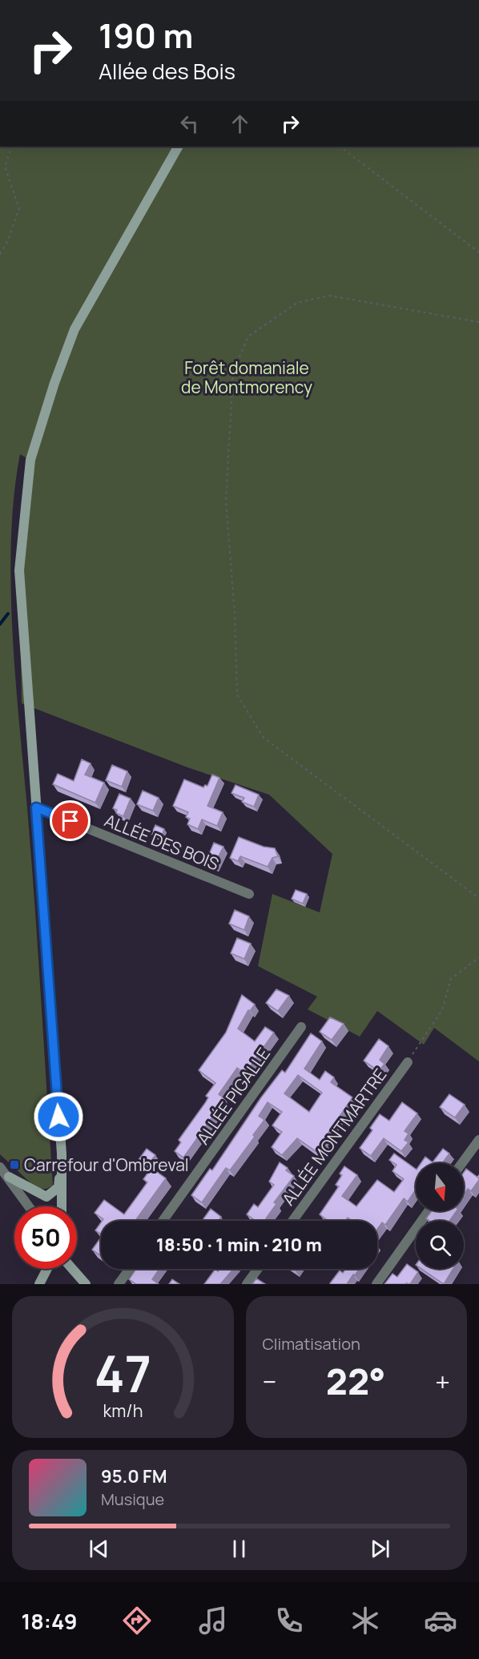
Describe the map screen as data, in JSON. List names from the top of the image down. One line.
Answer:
{"streets":{"street":["ALLÉE DES BOIS","ALLÉE PIGALLE","ALLÉE MONTMARTRE"]},"parks":["Forêt domaniale de Montmorency"],"places":{"transit":["Carrefour d'Ombreval"]},"north":"bottom","page":{"turn":["190 m","Allée des Bois"],"limit":"50","trip":"18:50 · 1 min · 210 m","tile":"Climatisation","heat":["−","22°","+"],"song":["95.0 FM","Musique"],"tabs":"18:49","gauge":["47","km/h"]}}
